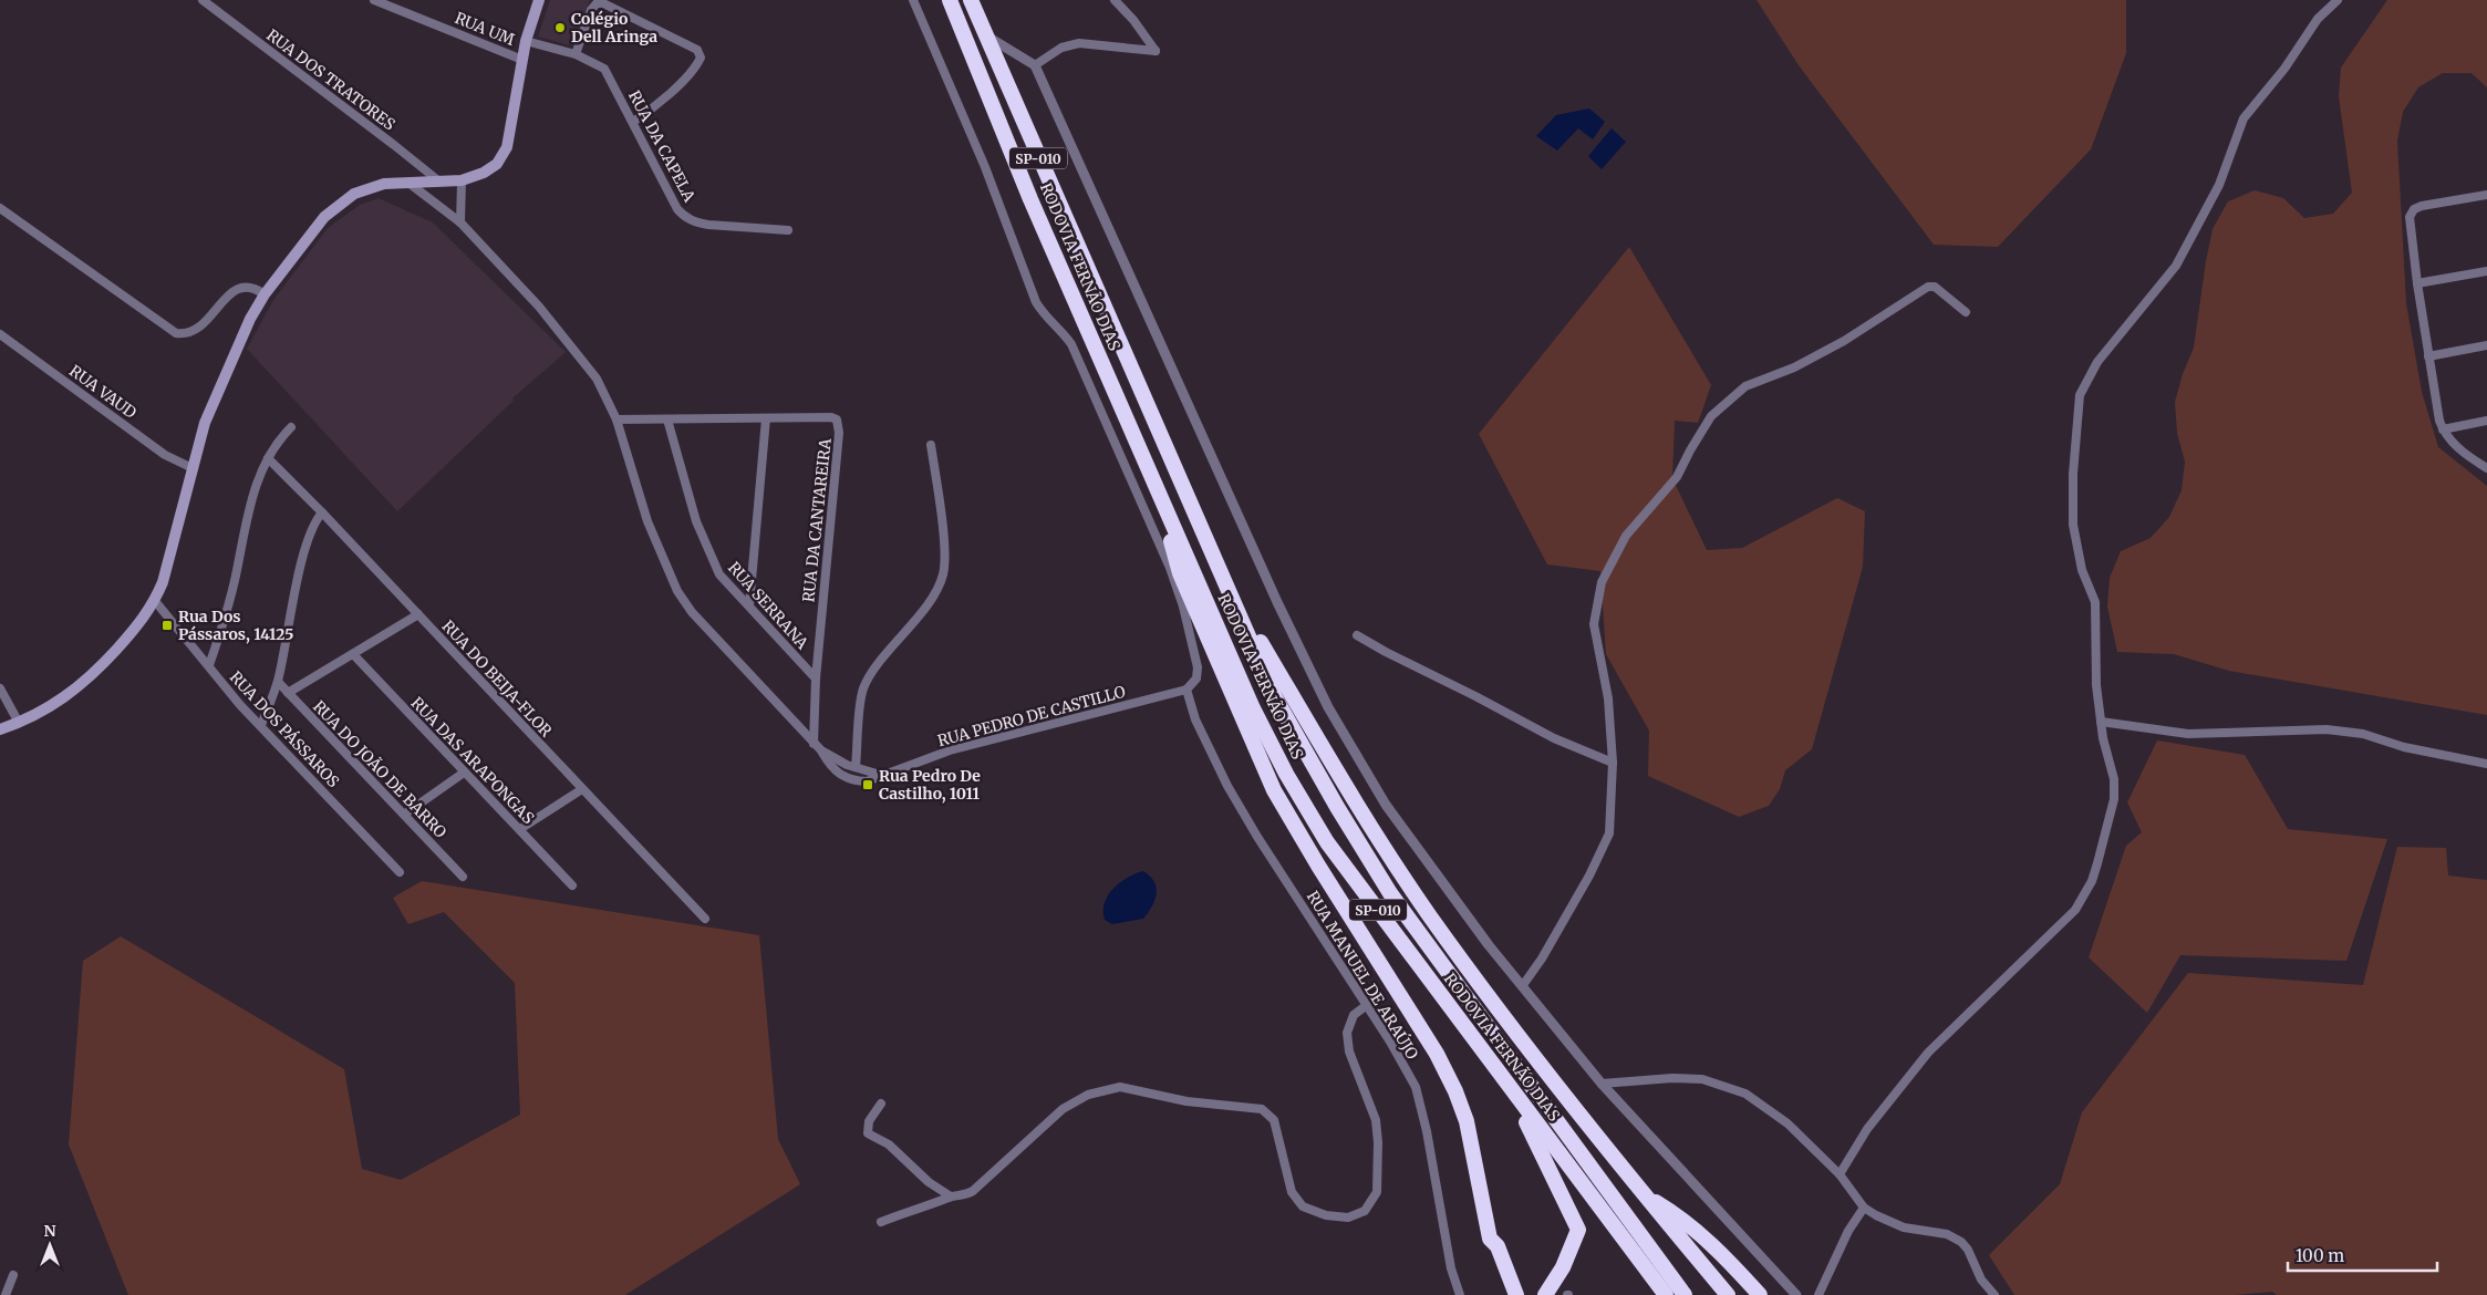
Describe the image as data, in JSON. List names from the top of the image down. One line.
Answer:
{"streets":{"highway":["SP-010","RODOVIA FERNÃO DIAS"],"street":["RUA UM","RUA DOS TRATORES","RUA DA CAPELA","RUA VAUD","RUA DA CANTAREIRA","RUA SERRANA","RUA DO BEIJA-FLOR","RUA PEDRO DE CASTILLO","RUA DOS PÁSSAROS","RUA DAS ARAPONGAS","RUA DO JOÃO DE BARRO","RUA MANUEL DE ARAÚJO"]},"crossings":[["RUA DA CANTAREIRA","RUA SERRANA"],["RUA PEDRO DE CASTILLO","RUA MANUEL DE ARAÚJO"]],"places":{"other":["Colégio Dell Aringa"],"transit":["Rua Dos Pássaros, 14125","Rua Pedro De Castilho, 1011"]},"scale_bar":"100 m","north":"top"}
